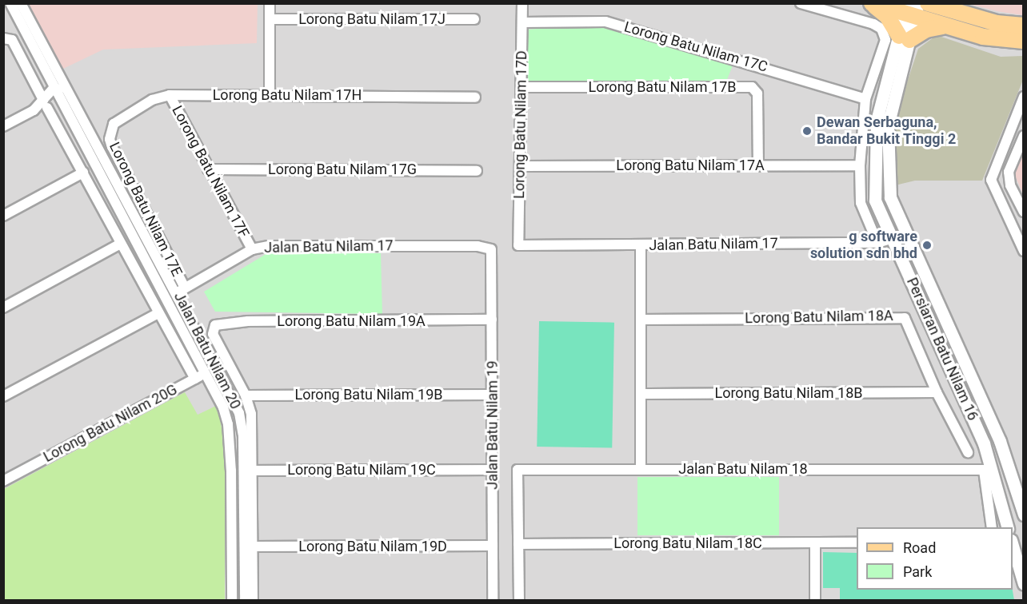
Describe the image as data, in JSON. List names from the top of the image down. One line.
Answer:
{"streets":{"street":["Lorong Batu Nilam 17J","Lorong Batu Nilam 17C","Lorong Batu Nilam 17B","Lorong Batu Nilam 17H","Lorong Batu Nilam 17D","Lorong Batu Nilam 17A","Lorong Batu Nilam 17G","Lorong Batu Nilam 17F","Lorong Batu Nilam 17E","Jalan Batu Nilam 17","Lorong Batu Nilam 18A","Lorong Batu Nilam 19A","Persiaran Batu Nilam 16","Jalan Batu Nilam 20","Lorong Batu Nilam 18B","Lorong Batu Nilam 19B","Lorong Batu Nilam 20G","Jalan Batu Nilam 19","Jalan Batu Nilam 18","Lorong Batu Nilam 19C","Lorong Batu Nilam 18C","Lorong Batu Nilam 19D"]},"crossings":[["Lorong Batu Nilam 17C","Lorong Batu Nilam 17D"],["Lorong Batu Nilam 17B","Lorong Batu Nilam 17D"],["Lorong Batu Nilam 17B","Lorong Batu Nilam 17A"],["Lorong Batu Nilam 17H","Lorong Batu Nilam 17F"],["Lorong Batu Nilam 17H","Lorong Batu Nilam 17E"],["Lorong Batu Nilam 17D","Lorong Batu Nilam 17A"],["Lorong Batu Nilam 17D","Jalan Batu Nilam 17"],["Lorong Batu Nilam 17G","Lorong Batu Nilam 17F"],["Lorong Batu Nilam 17F","Jalan Batu Nilam 17"],["Lorong Batu Nilam 17E","Jalan Batu Nilam 17"],["Lorong Batu Nilam 17E","Jalan Batu Nilam 20"],["Jalan Batu Nilam 17","Persiaran Batu Nilam 16"],["Jalan Batu Nilam 17","Jalan Batu Nilam 20"],["Jalan Batu Nilam 17","Jalan Batu Nilam 19"],["Lorong Batu Nilam 18A","Lorong Batu Nilam 18B"],["Lorong Batu Nilam 19A","Lorong Batu Nilam 19B"],["Lorong Batu Nilam 19A","Jalan Batu Nilam 19"],["Persiaran Batu Nilam 16","Jalan Batu Nilam 18"],["Jalan Batu Nilam 20","Lorong Batu Nilam 20G"],["Jalan Batu Nilam 20","Lorong Batu Nilam 19C"],["Lorong Batu Nilam 19B","Jalan Batu Nilam 19"],["Jalan Batu Nilam 19","Lorong Batu Nilam 19C"],["Jalan Batu Nilam 19","Lorong Batu Nilam 19D"],["Jalan Batu Nilam 18","Lorong Batu Nilam 18C"]],"places":["Dewan Serbaguna, Bandar Bukit Tinggi 2","g software solution sdn bhd"],"legend":["Road","Park"]}
